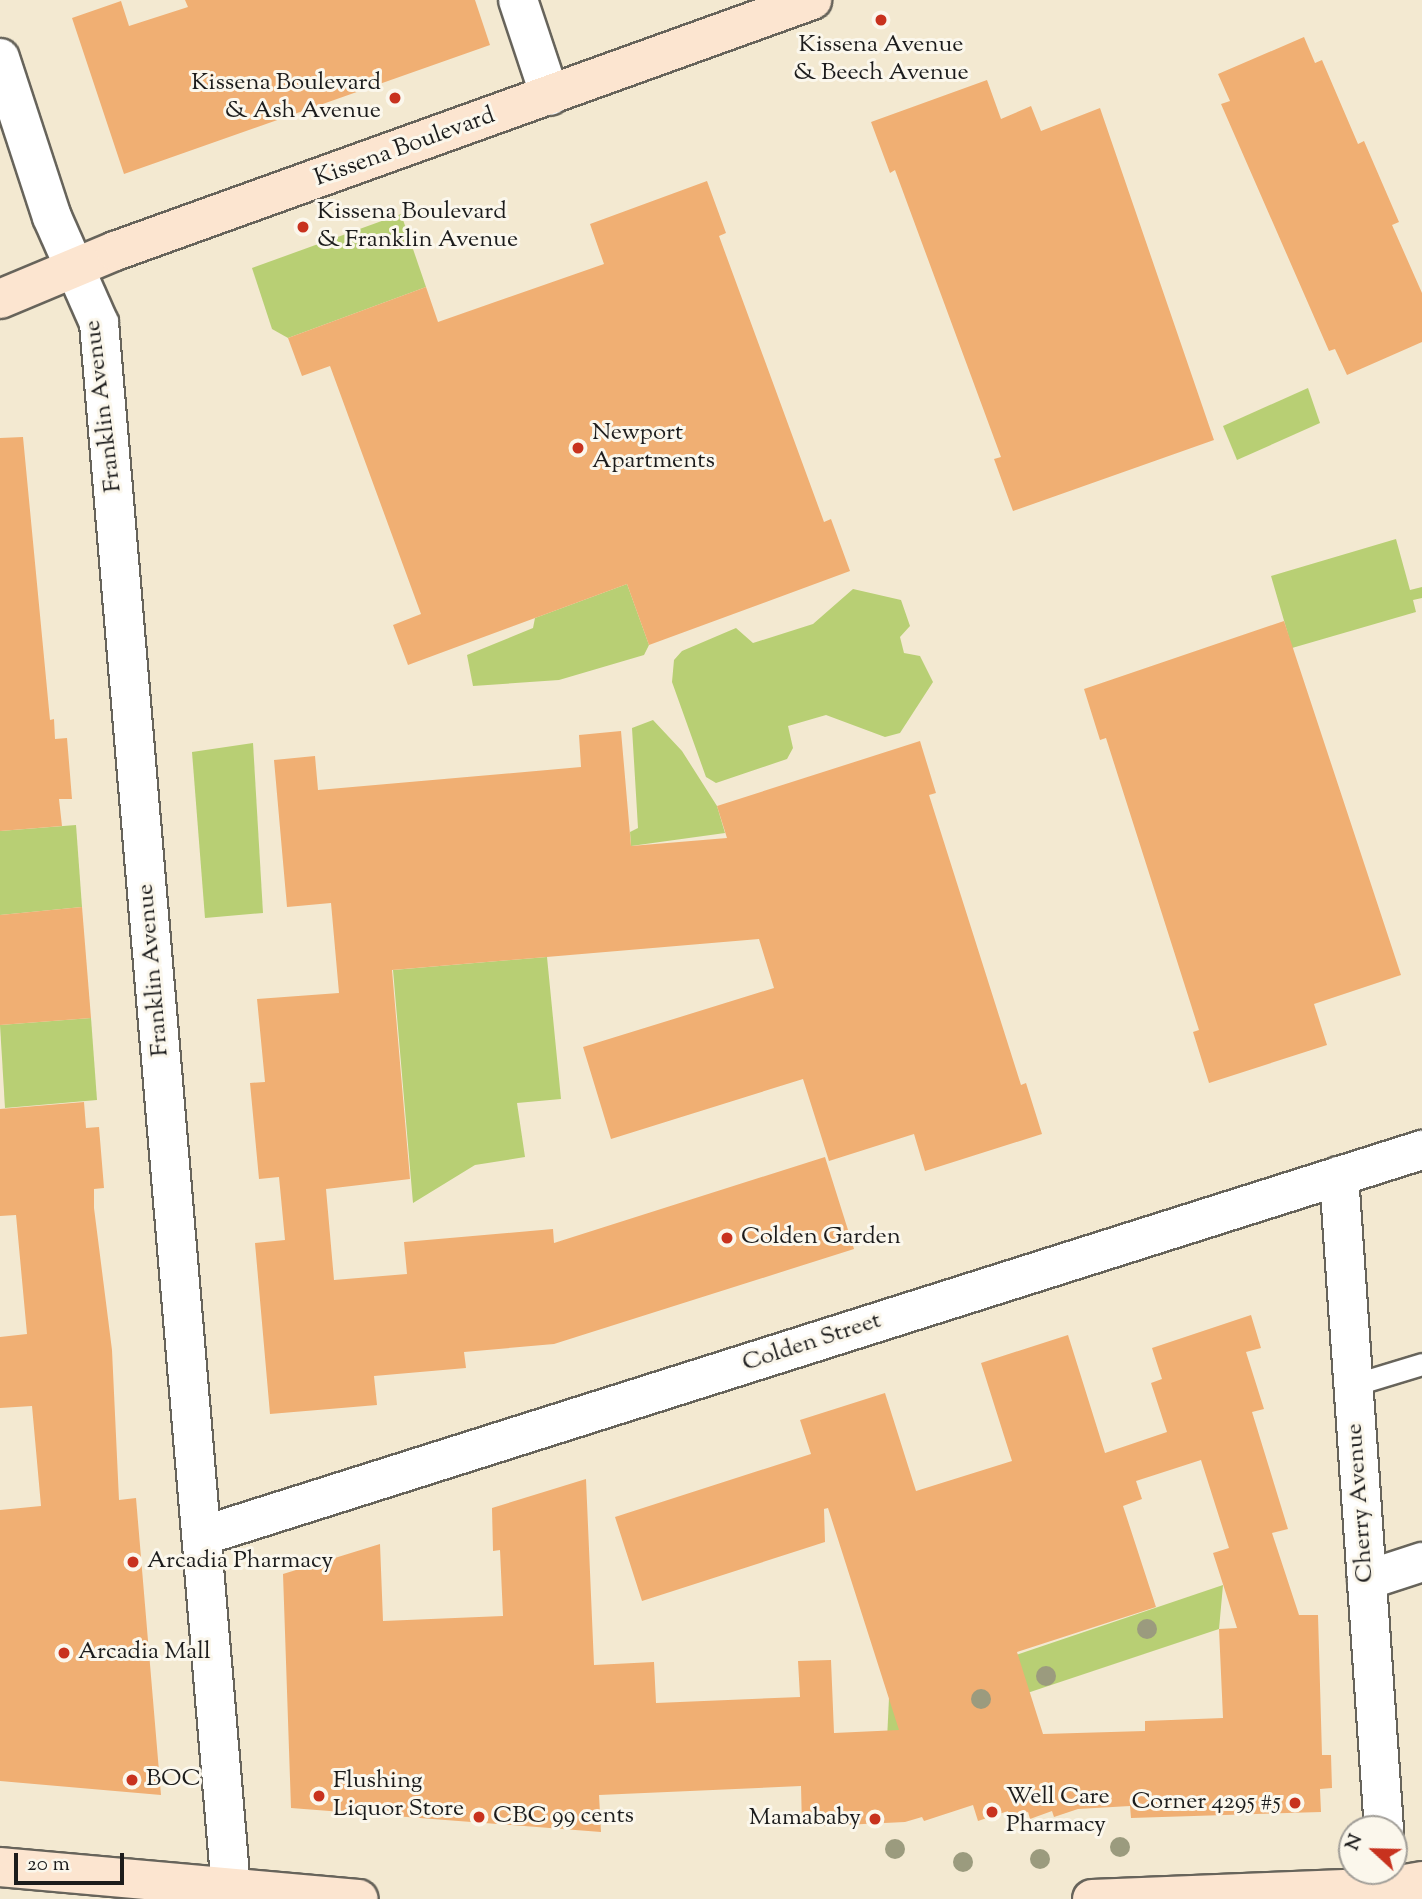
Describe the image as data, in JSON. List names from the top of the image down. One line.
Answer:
{"streets":{"main road":["Kissena Boulevard"],"street":["Franklin Avenue","Colden Street","Cherry Avenue"]},"crossings":[["Kissena Boulevard","Franklin Avenue"],["Franklin Avenue","Colden Street"],["Colden Street","Cherry Avenue"]],"places":["Kissena Avenue & Beech Avenue","Kissena Boulevard & Ash Avenue","Kissena Boulevard & Franklin Avenue","Newport Apartments","Colden Garden","Arcadia Pharmacy","Arcadia Mall","BOC","Flushing Liquor Store","Corner 4295 #5","Well Care Pharmacy","CBC 99 cents","Mamababy"],"scale_bar":"20 m","north":"left"}
